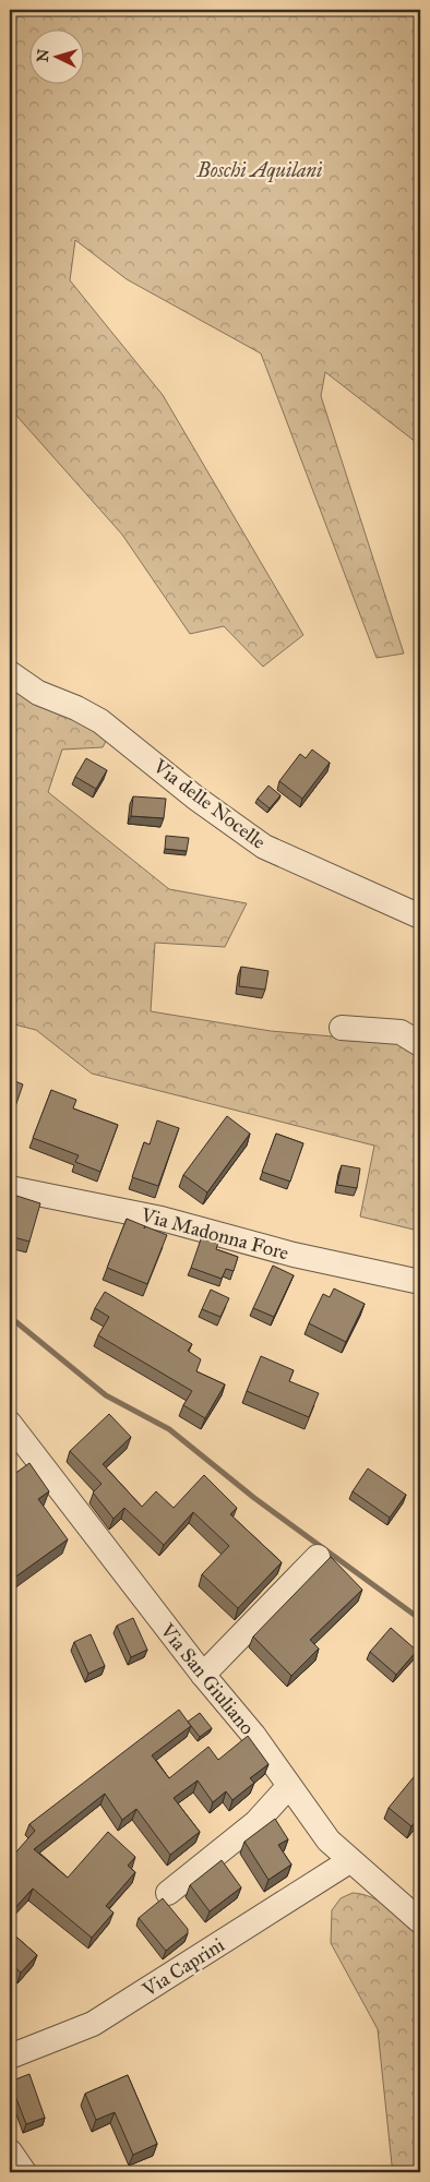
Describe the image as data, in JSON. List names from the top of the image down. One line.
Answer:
{"streets":{"street":["Via delle Nocelle","Via Madonna Fore","Via San Giuliano","Via Caprini"]},"crossings":[["Via San Giuliano","Via Caprini"]],"parks":["Boschi Aquilani"],"north":"left"}
